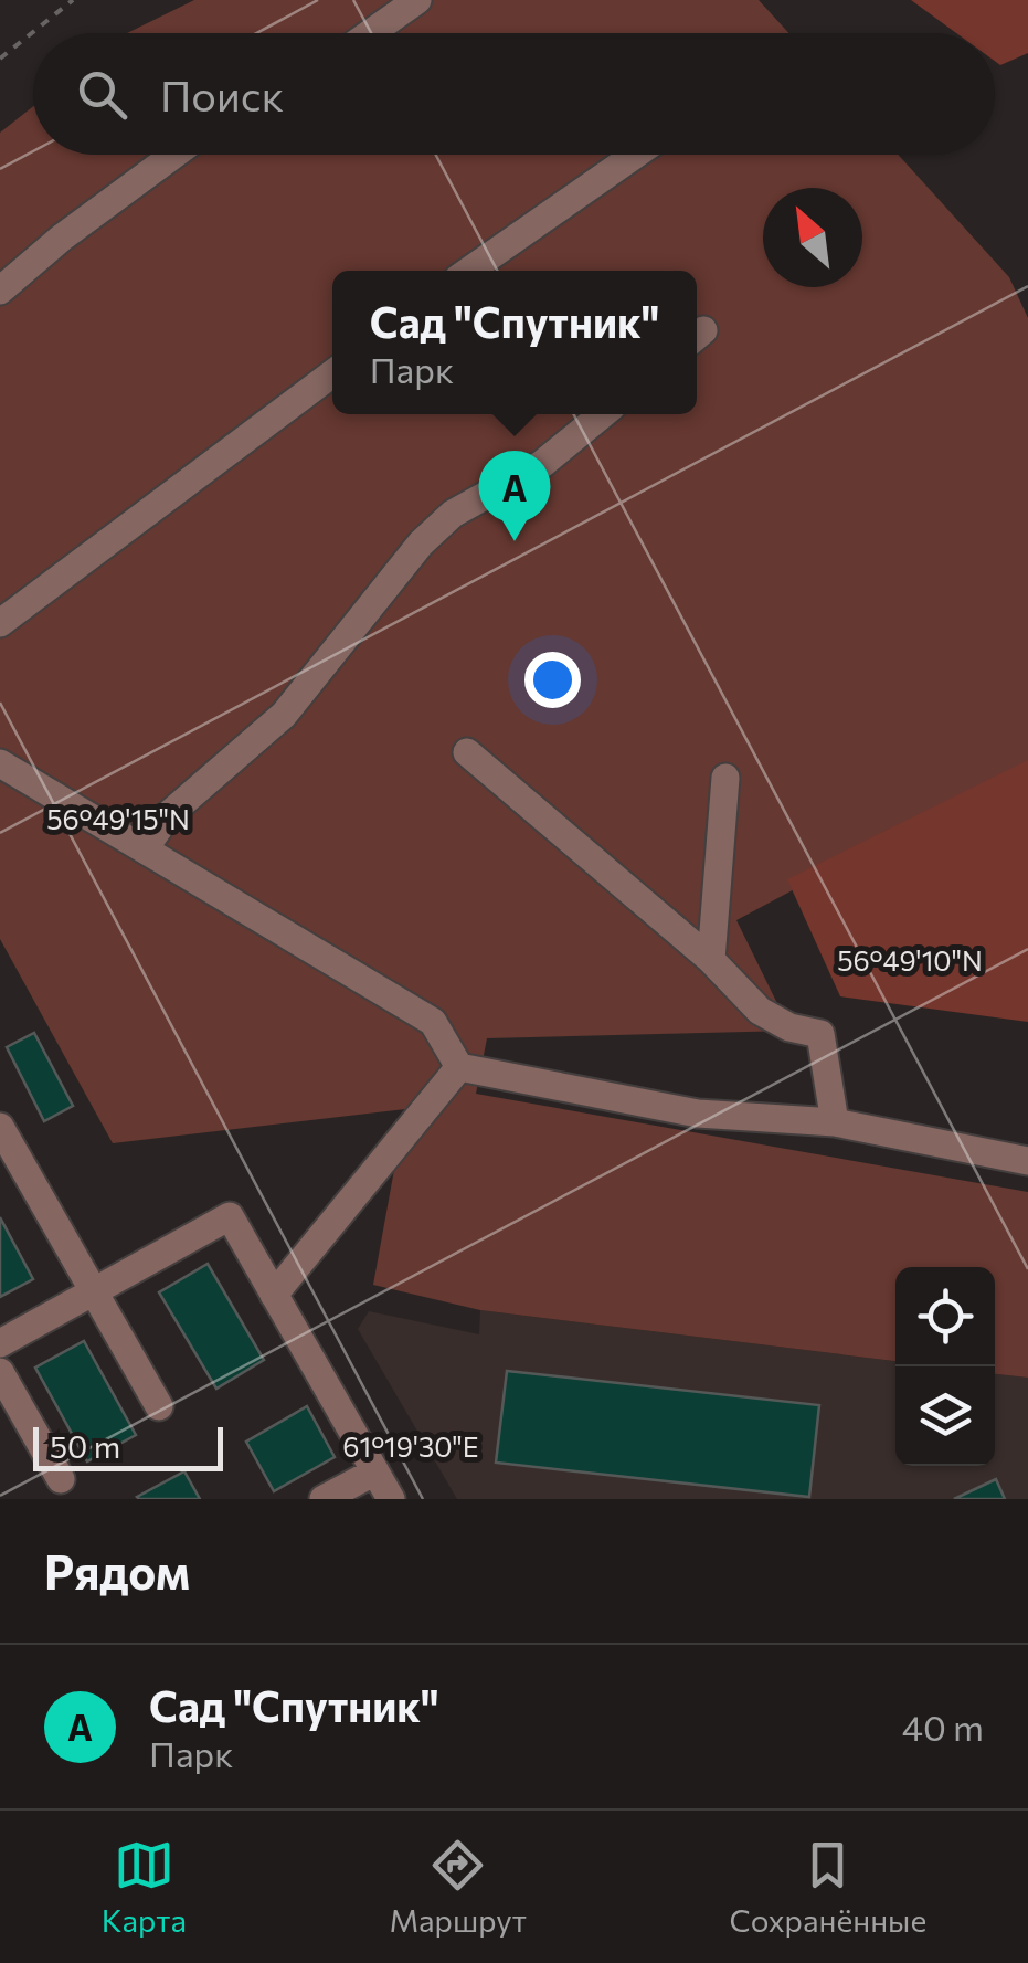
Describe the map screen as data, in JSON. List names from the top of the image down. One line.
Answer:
{"scale_bar":"50 m","north":"top left","page":{"search":"Поиск","popup":["Сад \"Спутник\"","Парк"],"pins":"A","scale":"50 m","heading":"Рядом","list":[{"mark":"A","name":"Сад \"Спутник\"","note":"Парк","value":"40 m"}],"nav":["Карта","Маршрут","Сохранённые"]},"coordinates":["56°49'15\"N","56°49'10\"N","61°19'30\"E"]}
